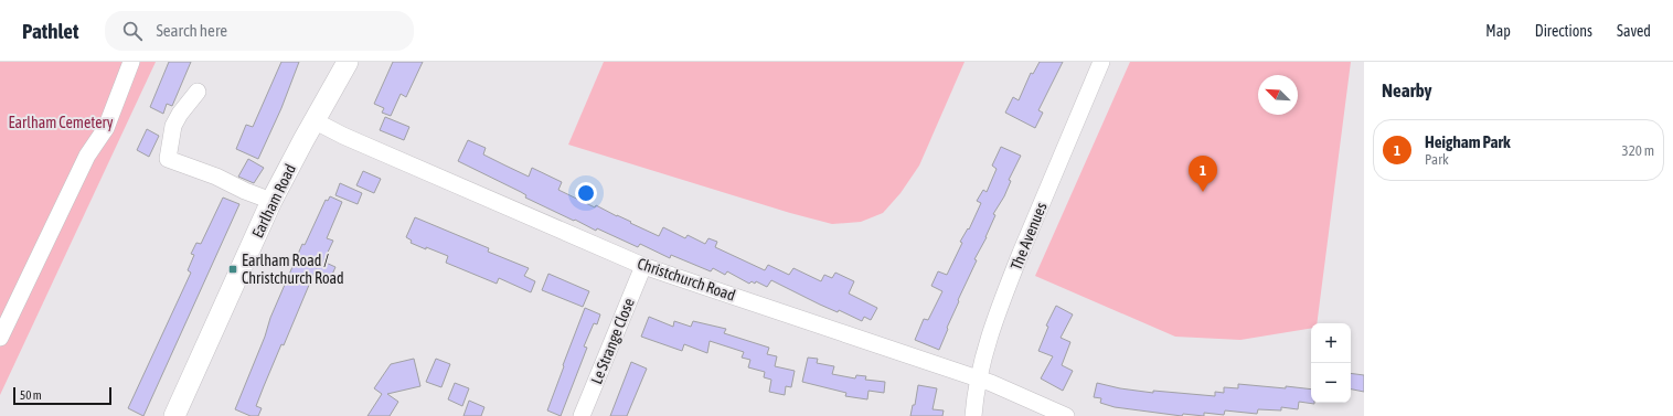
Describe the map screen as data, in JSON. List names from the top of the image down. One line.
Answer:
{"streets":{"main road":["Earlham Road"],"street":["The Avenues","Christchurch Road","Le Strange Close"]},"crossings":[["Earlham Road","Christchurch Road"],["The Avenues","Christchurch Road"],["Christchurch Road","Le Strange Close"]],"parks":["Earlham Cemetery"],"places":{"transit":["Earlham Road / Christchurch Road"]},"scale_bar":"50 m","north":"top left","page":{"header":"Pathlet","search":"Search here","nav":["Map","Directions","Saved"],"heading":"Nearby","list":[{"mark":"1","name":"Heigham Park","note":"Park","value":"320 m"}],"pins":"1","map_buttons":["+","−"],"scale":"50 m"}}
